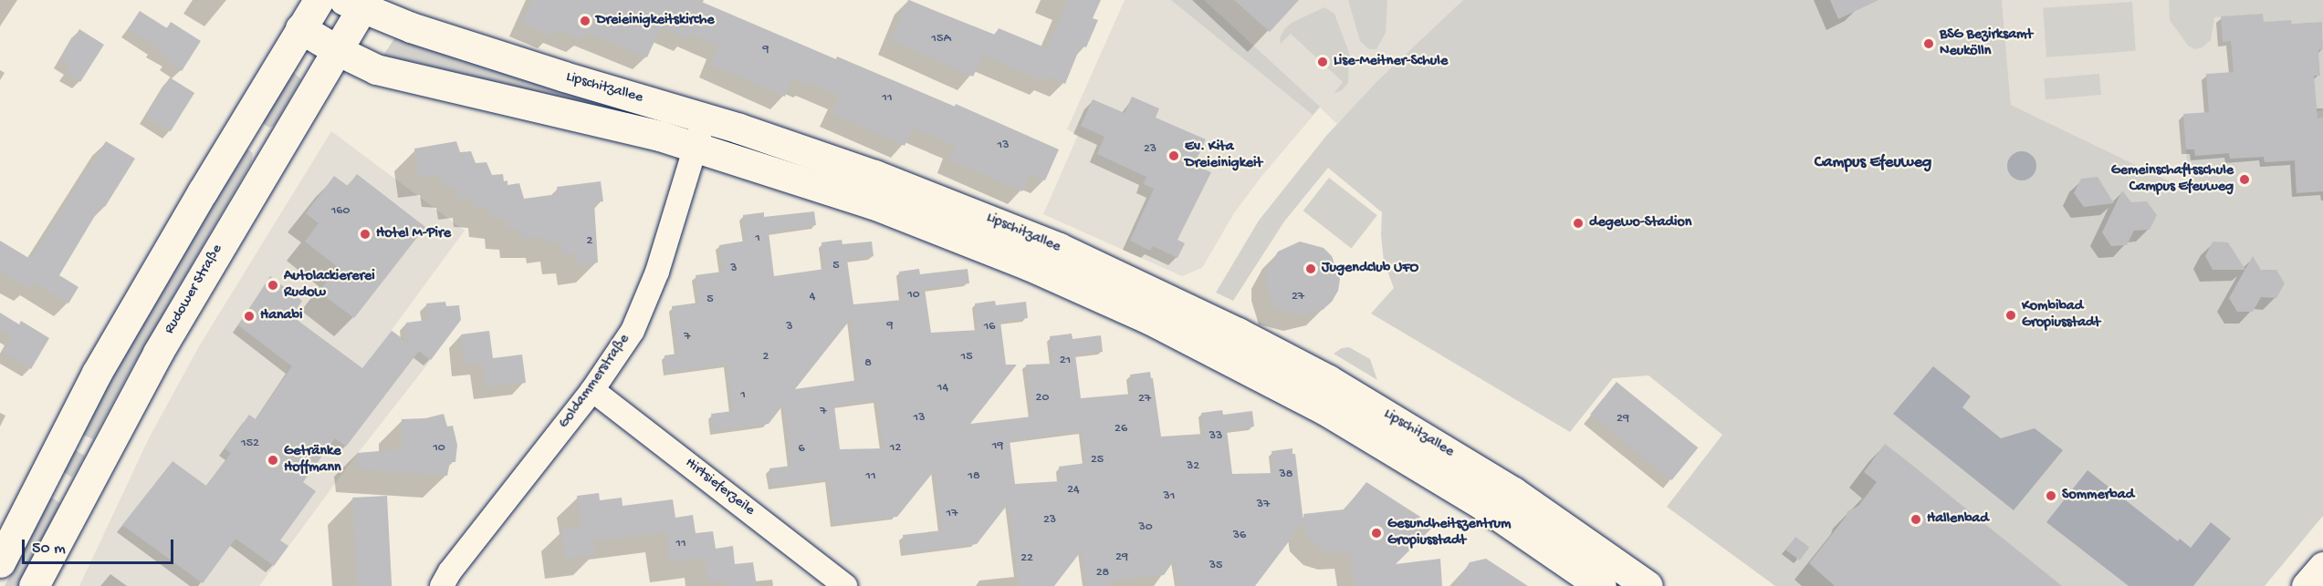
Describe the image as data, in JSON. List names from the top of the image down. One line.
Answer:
{"streets":{"street":["Lipschitzallee","Rudower Straße","Goldammerstraße","Hirtsieferzeile"]},"crossings":[["Lipschitzallee","Rudower Straße"],["Lipschitzallee","Goldammerstraße"],["Goldammerstraße","Hirtsieferzeile"]],"districts":["Campus Efeuweg"],"places":["Dreieinigkeitskirche","BSG Bezirksamt Neukölln","Lise-Meitner-Schule","Ev. Kita Dreieinigkeit","Gemeinschaftsschule Campus Efeuweg","degewo-Stadion","Hotel M-Pire","Jugendclub UFO","Autolackiererei Rudow","Kombibad Gropiusstadt","Hanabi","Getränke Hoffmann","Sommerbad","Hallenbad","Gesundheitszentrum Gropiusstadt"],"house_numbers":["15A","9","11","13","23","160","1","2","5","3","10","4","27","5","9","3","16","7","2","15","21","8","14","1","20","27","7","13","29","26","33","152","19","10","12","6","25","32","38","11","18","24","31","37","17","23","30","36","11","29","22","35","28"],"scale_bar":"50 m"}
